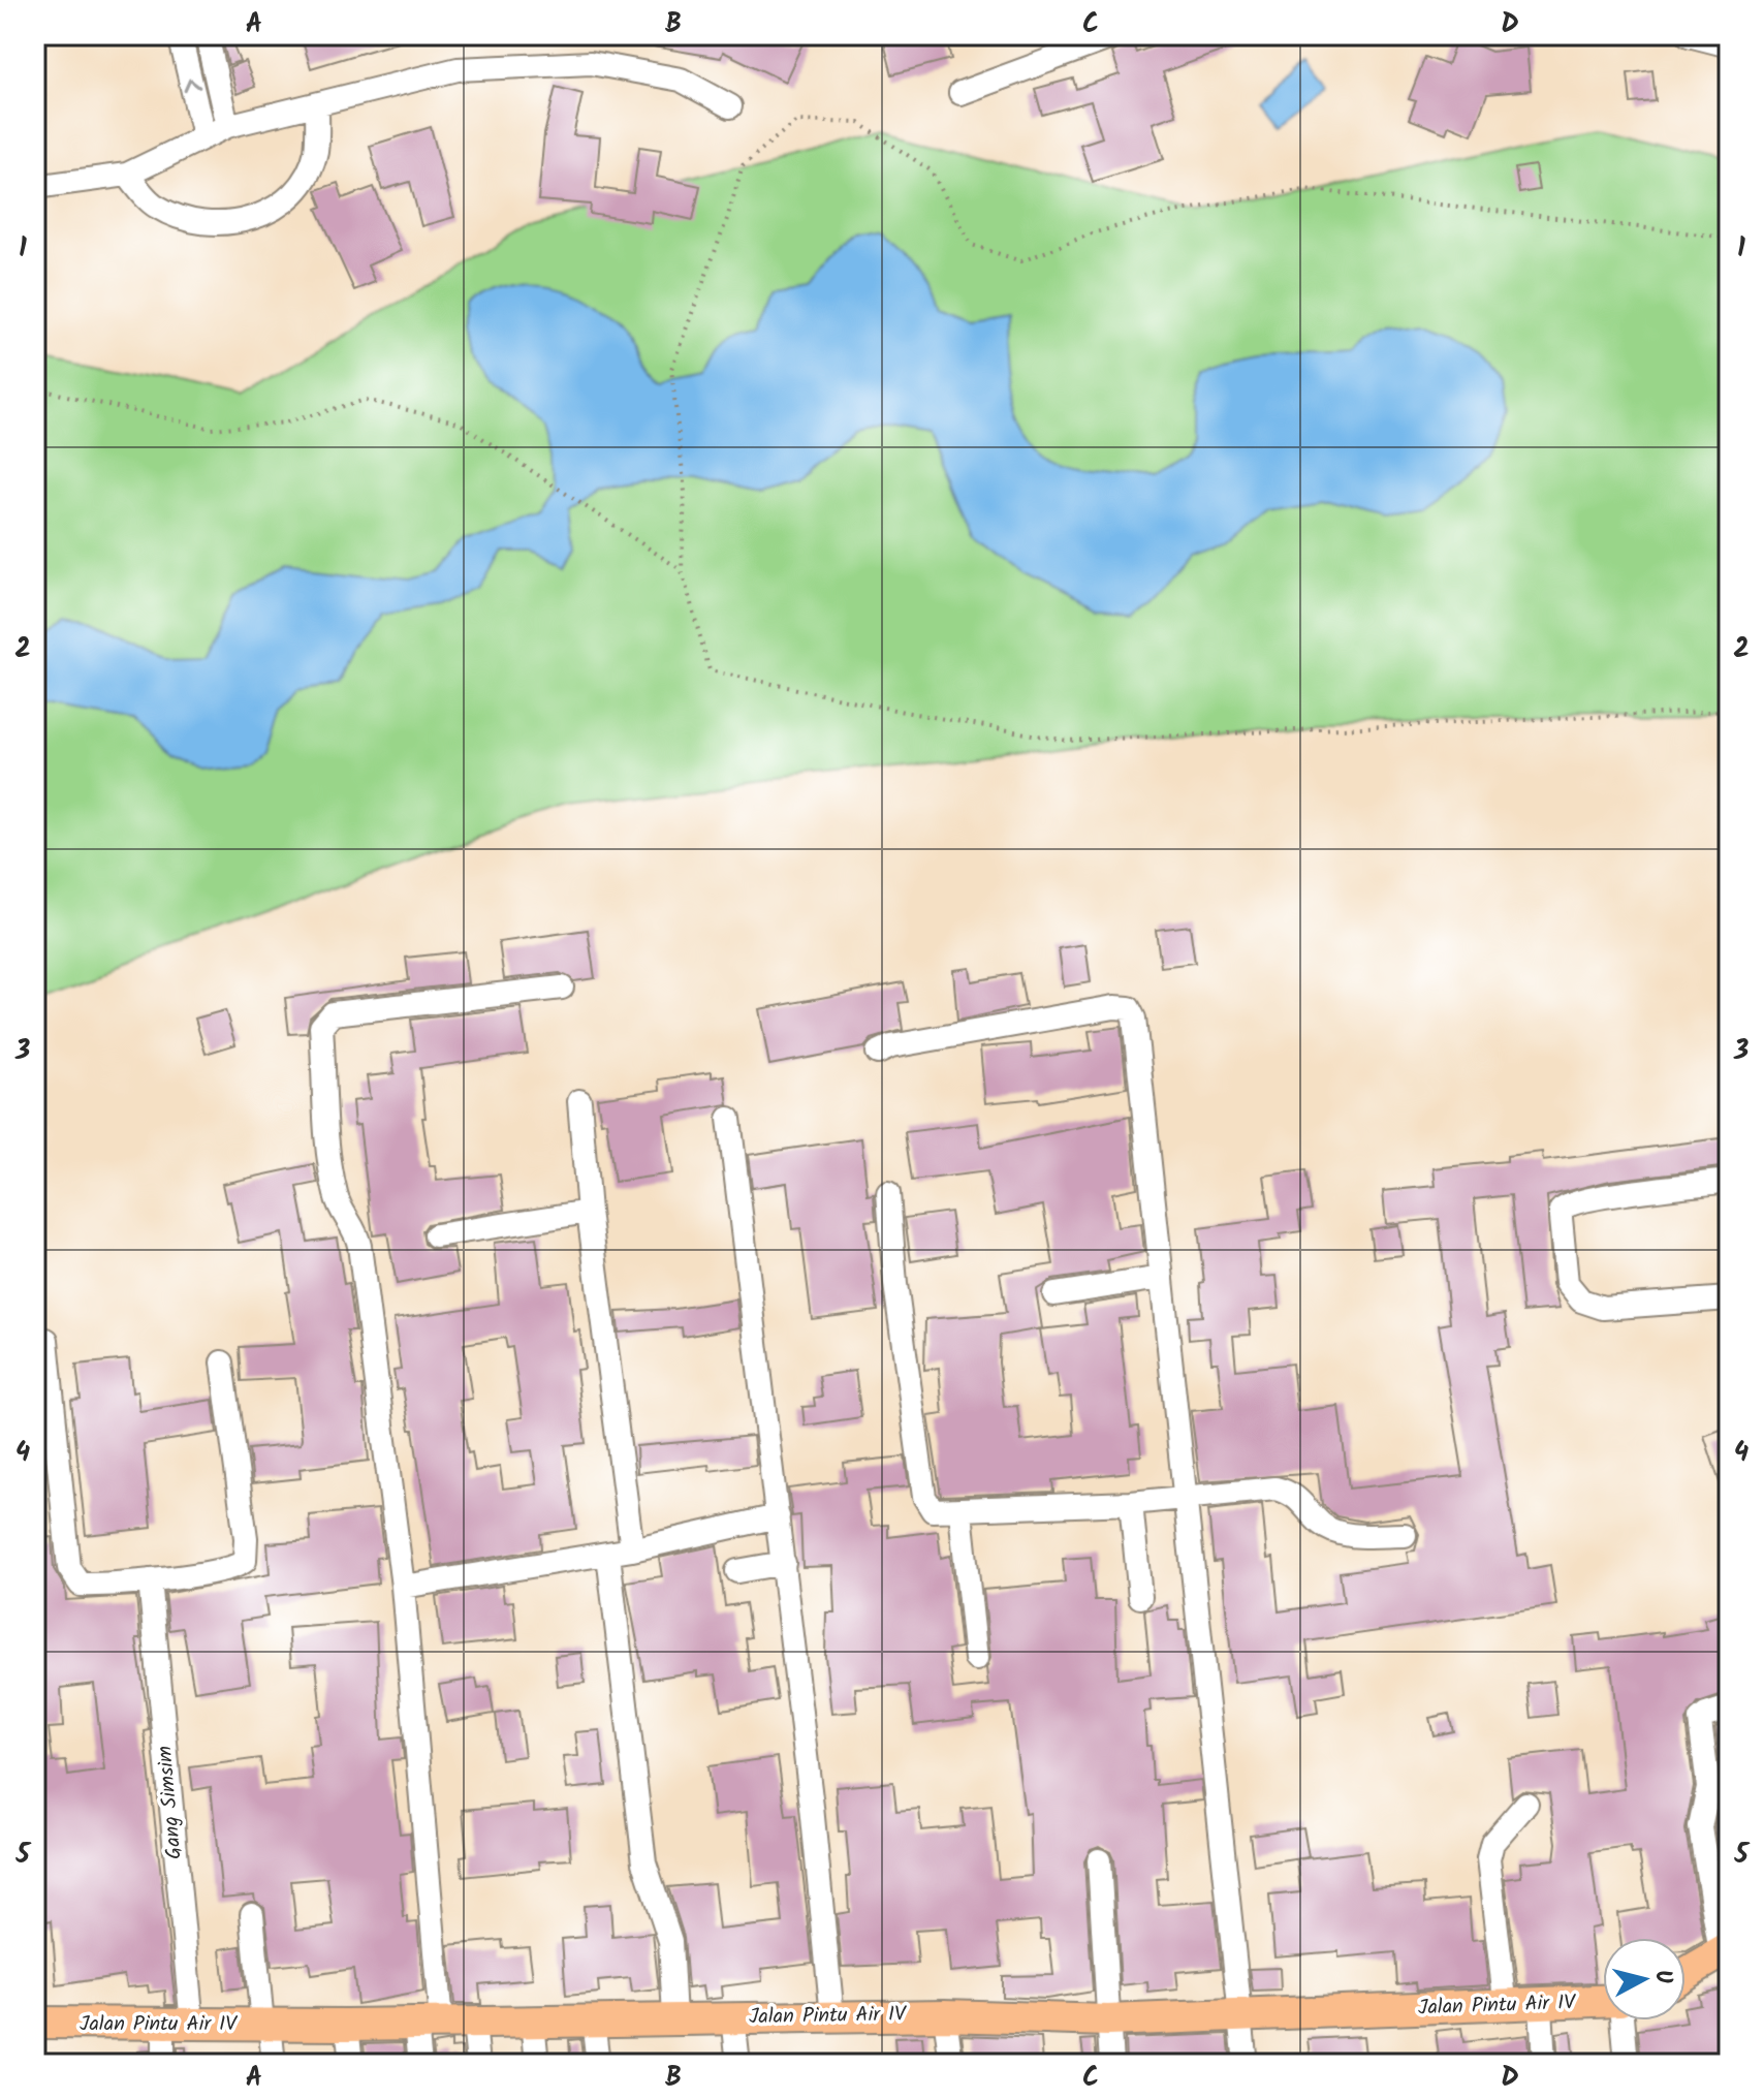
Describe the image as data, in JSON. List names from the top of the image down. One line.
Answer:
{"streets":{"main road":["Jalan Pintu Air IV"],"street":["Gang Simsim"]},"crossings":[["Gang Simsim","Jalan Pintu Air IV"]],"north":"right","grid":{"columns":["A","B","C","D"],"rows":["1","2","3","4","5"]}}
